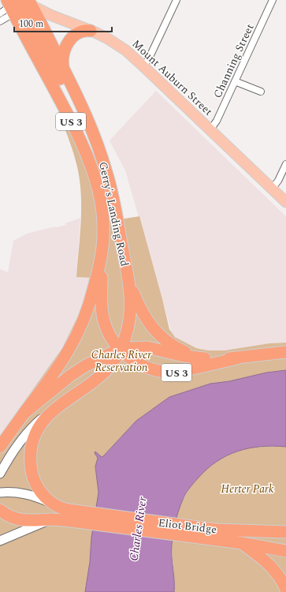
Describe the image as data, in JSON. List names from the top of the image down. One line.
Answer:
{"streets":{"highway":["US 3","Gerry's Landing Road","Eliot Bridge"],"main road":["Mount Auburn Street"],"street":["Channing Street"]},"crossings":[["Channing Street","Mount Auburn Street"],["Mount Auburn Street","Gerry's Landing Road"],["US 3","Gerry's Landing Road"],["Gerry's Landing Road","Eliot Bridge"]],"water":["Charles River"],"parks":["Charles River Reservation","Herter Park"],"scale_bar":"100 m"}
